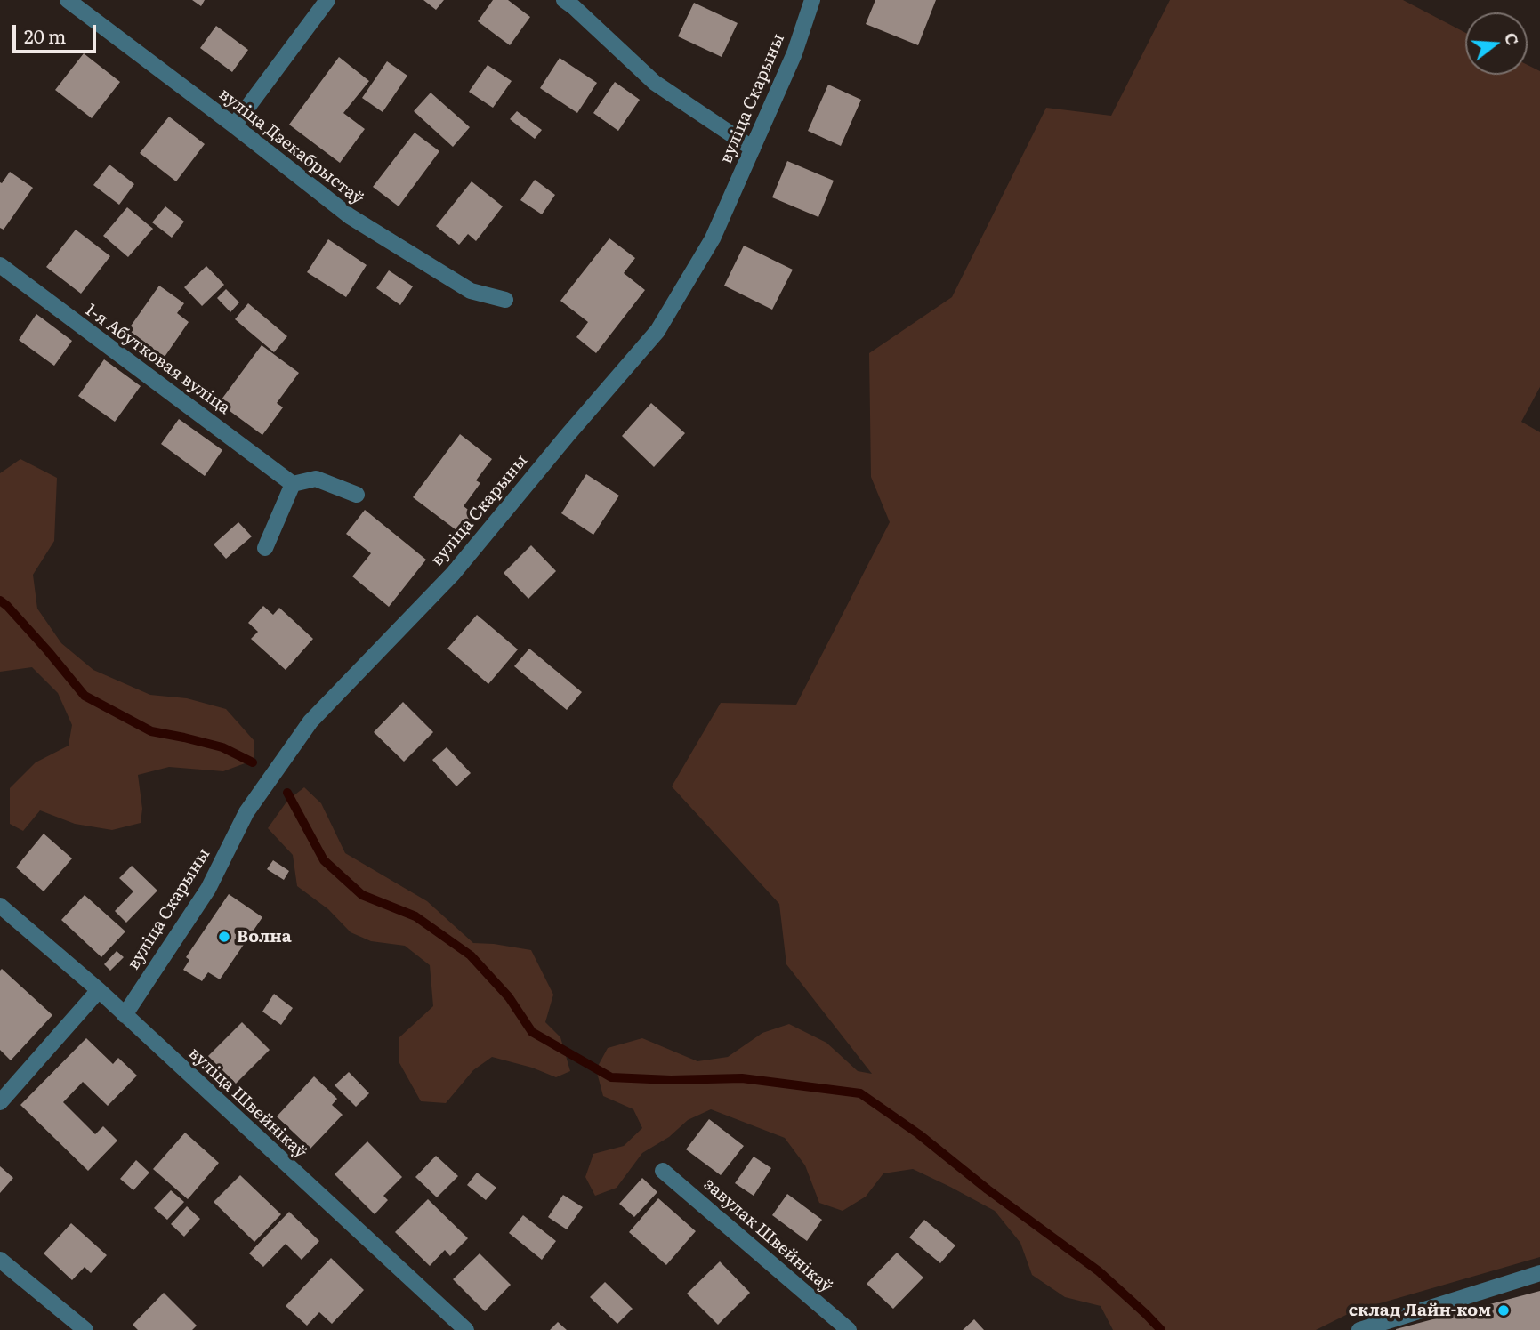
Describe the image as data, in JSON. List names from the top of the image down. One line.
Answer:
{"streets":{"street":["вуліца Скарыны","вуліца Дзекабрыстаў","1-я Абутковая вуліца","вуліца Швейнікаў","завулак Швейнікаў"]},"crossings":[["вуліца Скарыны","вуліца Швейнікаў"]],"places":["Волна","склад Лайн-ком"],"scale_bar":"20 m","north":"right"}
